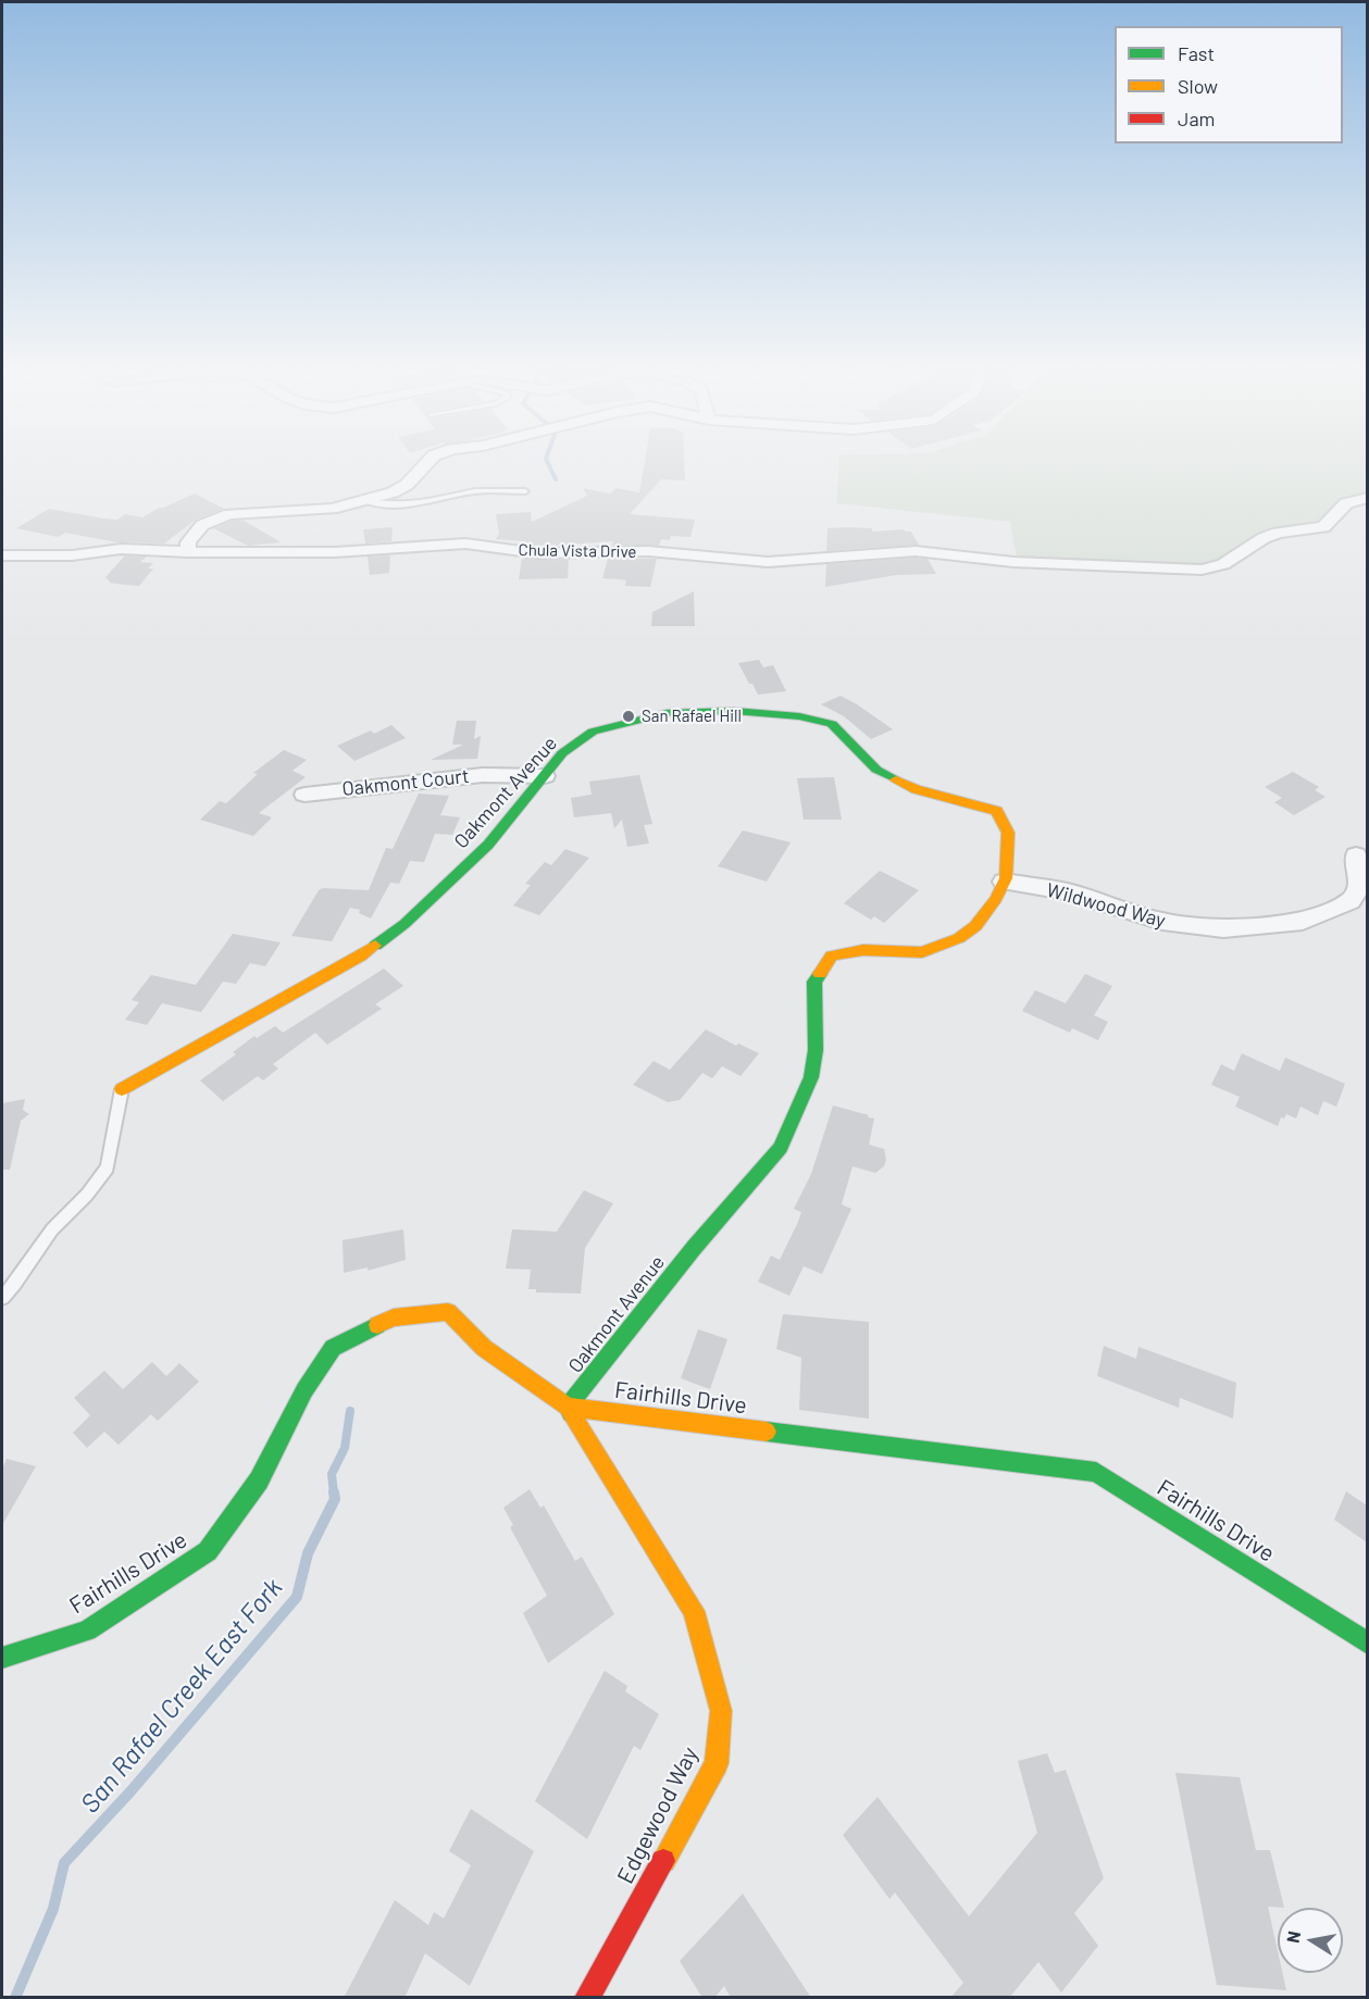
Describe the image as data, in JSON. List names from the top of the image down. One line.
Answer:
{"streets":{"street":["Chula Vista Drive","Oakmont Court","Oakmont Avenue","Wildwood Way","Fairhills Drive","Edgewood Way"]},"crossings":[["Oakmont Court","Oakmont Avenue"],["Oakmont Avenue","Wildwood Way"],["Oakmont Avenue","Fairhills Drive"],["Oakmont Avenue","Edgewood Way"],["Fairhills Drive","Edgewood Way"]],"water":["San Rafael Creek East Fork"],"places":["San Rafael Hill"],"legend":["Fast","Slow","Jam"],"north":"left"}
